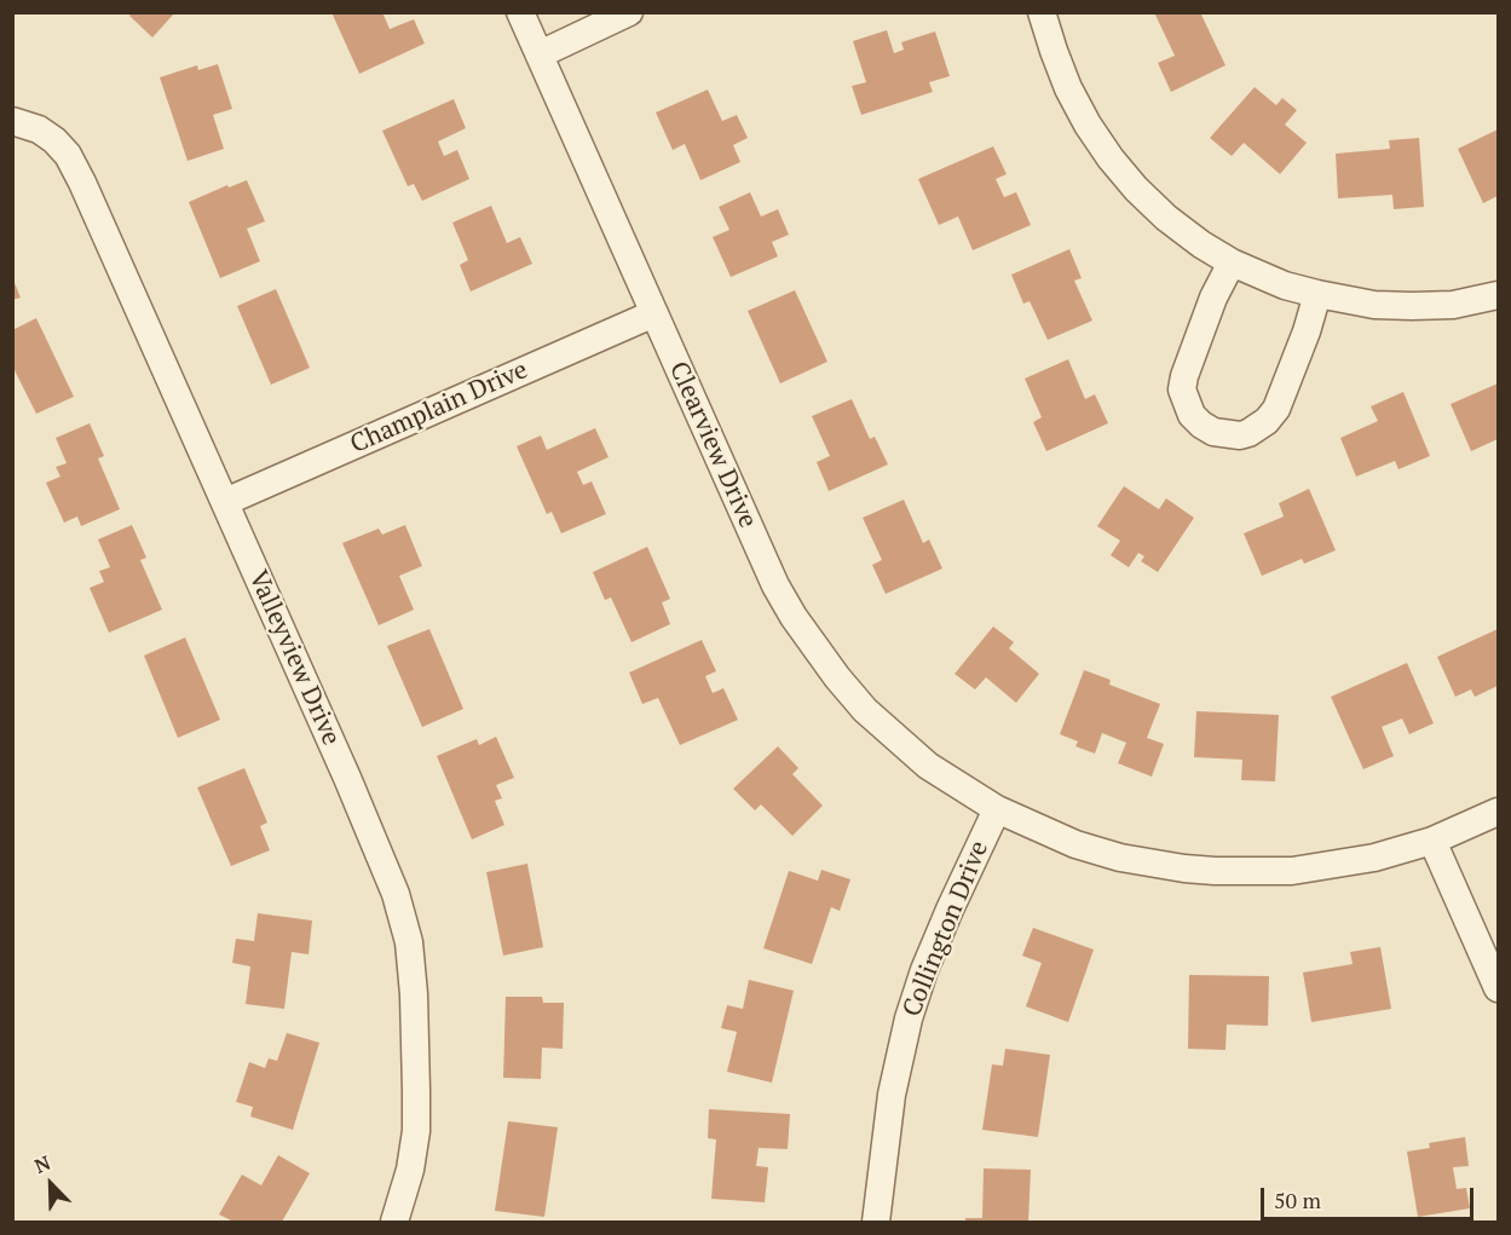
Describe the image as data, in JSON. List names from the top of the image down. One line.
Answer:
{"streets":{"street":["Champlain Drive","Clearview Drive","Valleyview Drive","Collington Drive"]},"crossings":[["Champlain Drive","Clearview Drive"],["Champlain Drive","Valleyview Drive"],["Clearview Drive","Collington Drive"]],"scale_bar":"50 m","north":"top left"}
